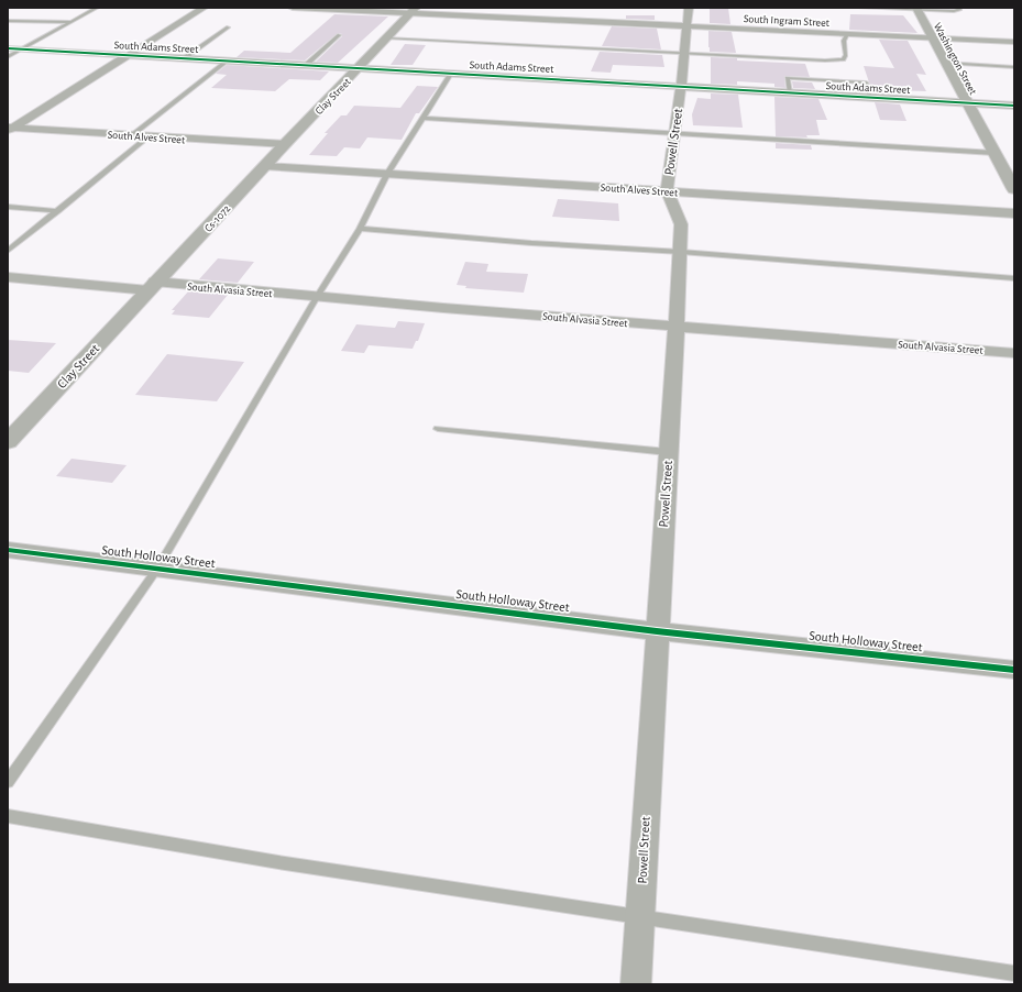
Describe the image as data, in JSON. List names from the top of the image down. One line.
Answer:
{"streets":{"street":["South Ingram Street","South Adams Street","Washington Street","Clay Street","South Alves Street","Powell Street","Cs-1072","South Alvasia Street","South Holloway Street"]},"crossings":[["South Ingram Street","Washington Street"],["South Ingram Street","Clay Street"],["South Ingram Street","Powell Street"],["South Adams Street","Washington Street"],["South Adams Street","Clay Street"],["South Adams Street","Powell Street"],["Clay Street","South Alves Street"],["Clay Street","Cs-1072"],["Clay Street","South Alvasia Street"],["South Alves Street","Powell Street"],["South Alves Street","Cs-1072"],["Powell Street","South Alvasia Street"],["Powell Street","South Holloway Street"],["Cs-1072","South Alvasia Street"]]}
